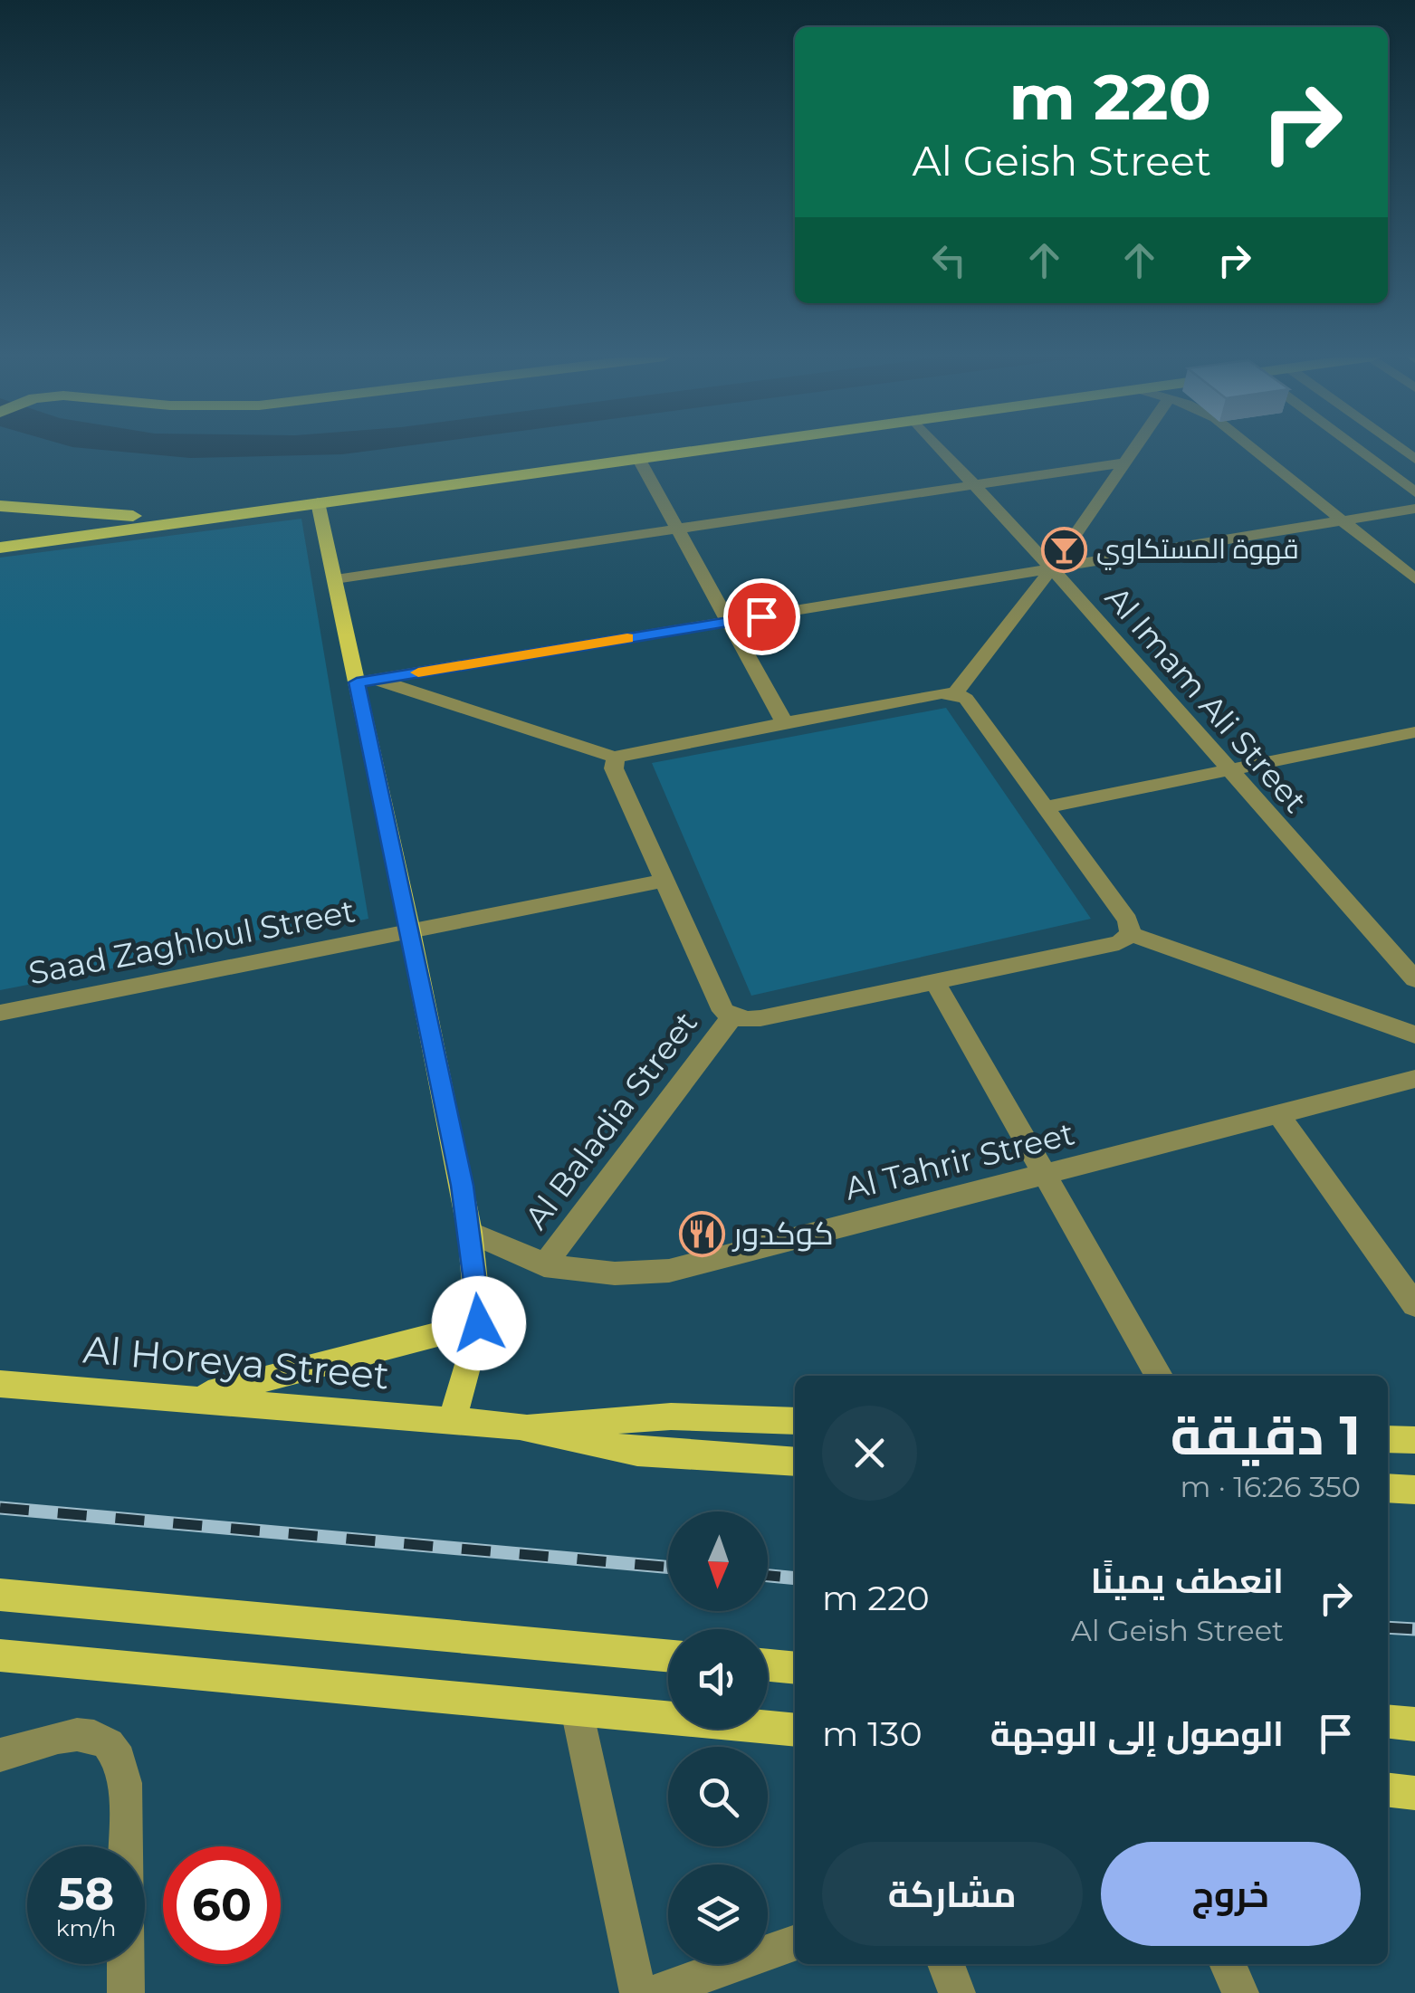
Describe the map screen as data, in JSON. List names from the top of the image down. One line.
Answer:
{"streets":{"main road":["Al Horeya Street"],"street":["Al Imam Ali Street","Saad Zaghloul Street","Al Baladia Street","Al Tahrir Street"]},"crossings":[["Al Baladia Street","Al Tahrir Street"]],"places":{"bar":["قهوة المستكاوي"],"restaurant":["كوكدور"]},"north":"bottom","page":{"turn":["220 m","Al Geish Street"],"heading":["1 دقيقة","350 m · 16:26"],"list":[{"name":"انعطف يمينًا","note":"Al Geish Street","value":"220 m"},{"name":"الوصول إلى الوجهة","value":"130 m"}],"buttons":["خروج","مشاركة"],"speed":"58 km/h","limit":"60"}}
